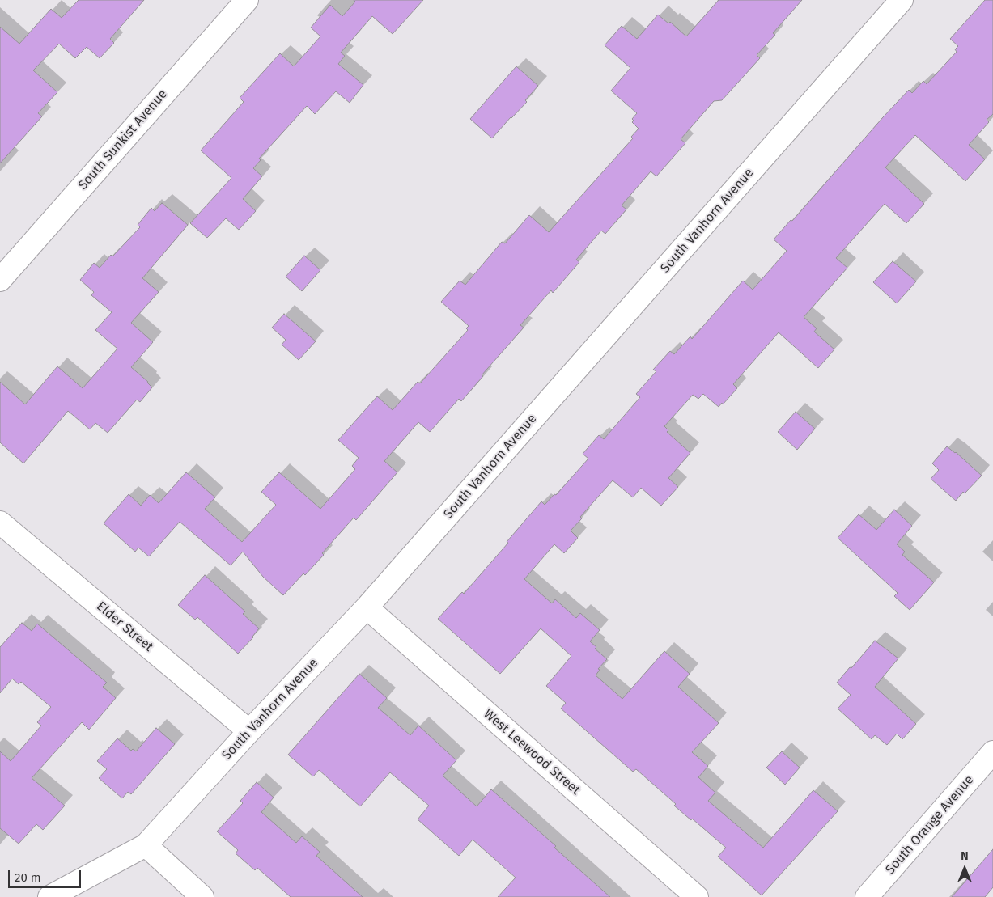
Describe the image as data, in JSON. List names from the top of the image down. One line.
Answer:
{"streets":{"street":["South Sunkist Avenue","South Vanhorn Avenue","Elder Street","West Leewood Street","South Orange Avenue"]},"crossings":[["South Vanhorn Avenue","Elder Street"],["South Vanhorn Avenue","West Leewood Street"]],"scale_bar":"20 m","north":"top"}
